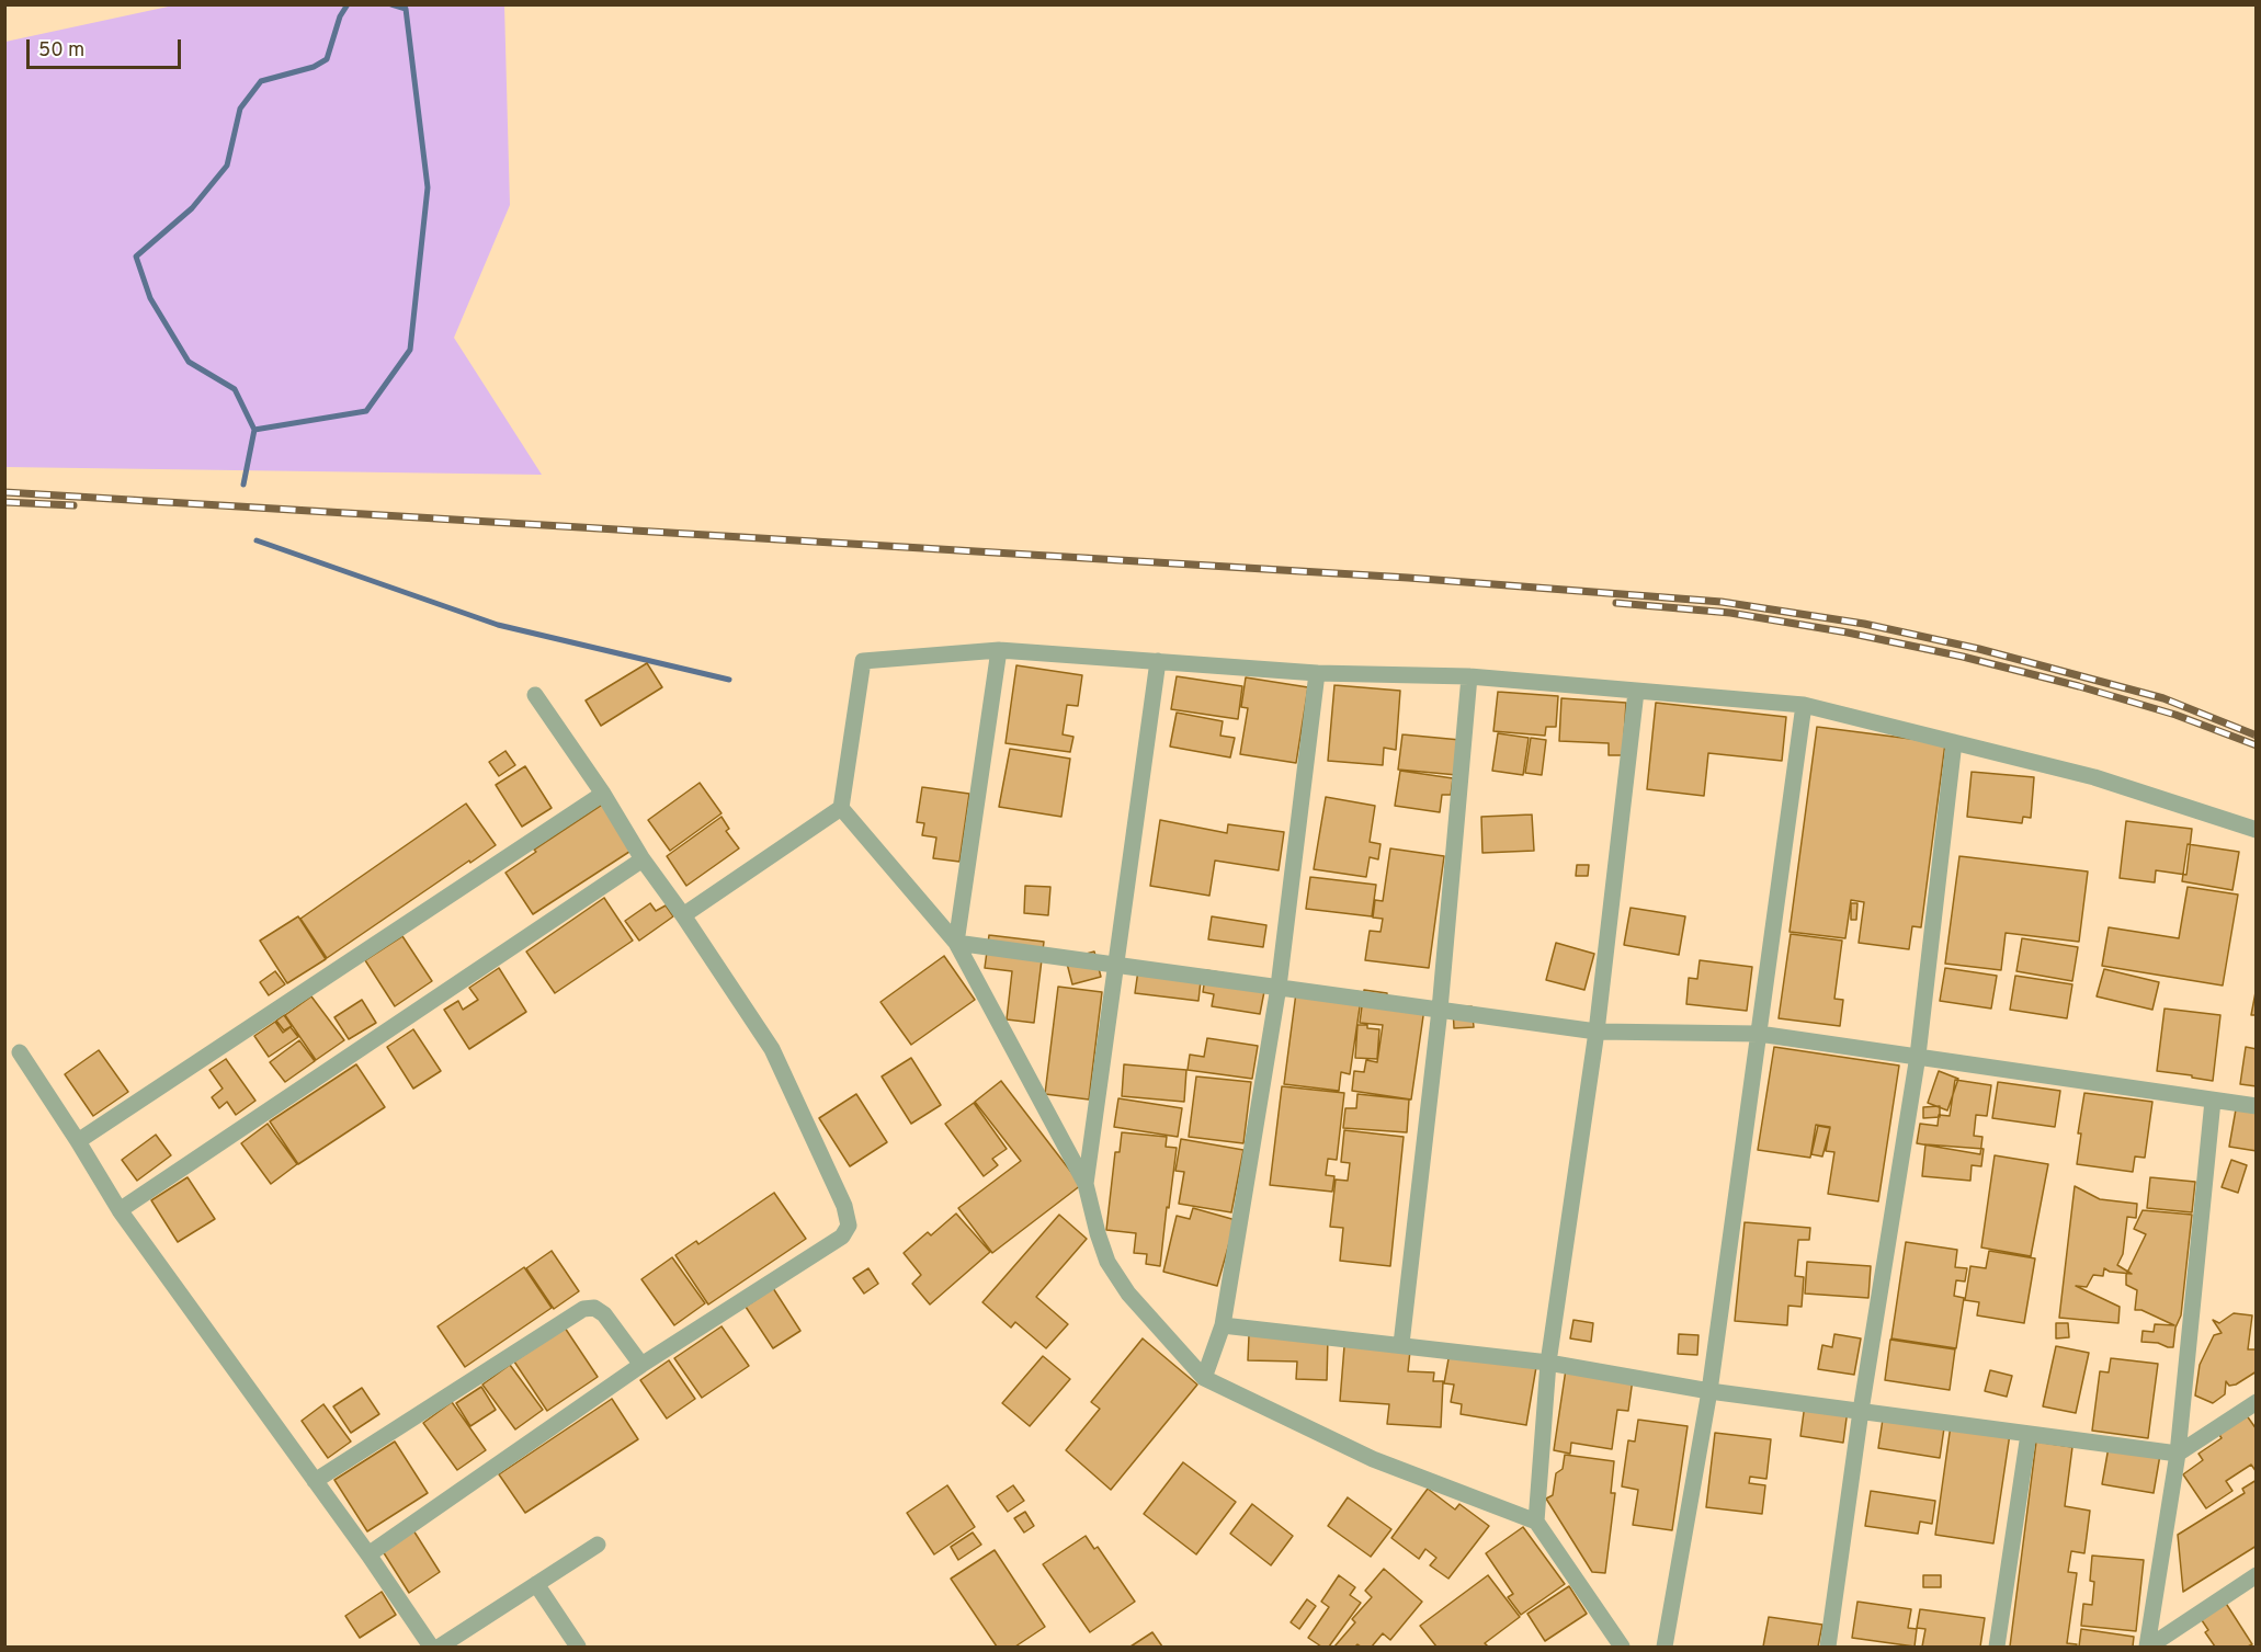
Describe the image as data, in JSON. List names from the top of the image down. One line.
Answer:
{"scale_bar":"50 m"}
